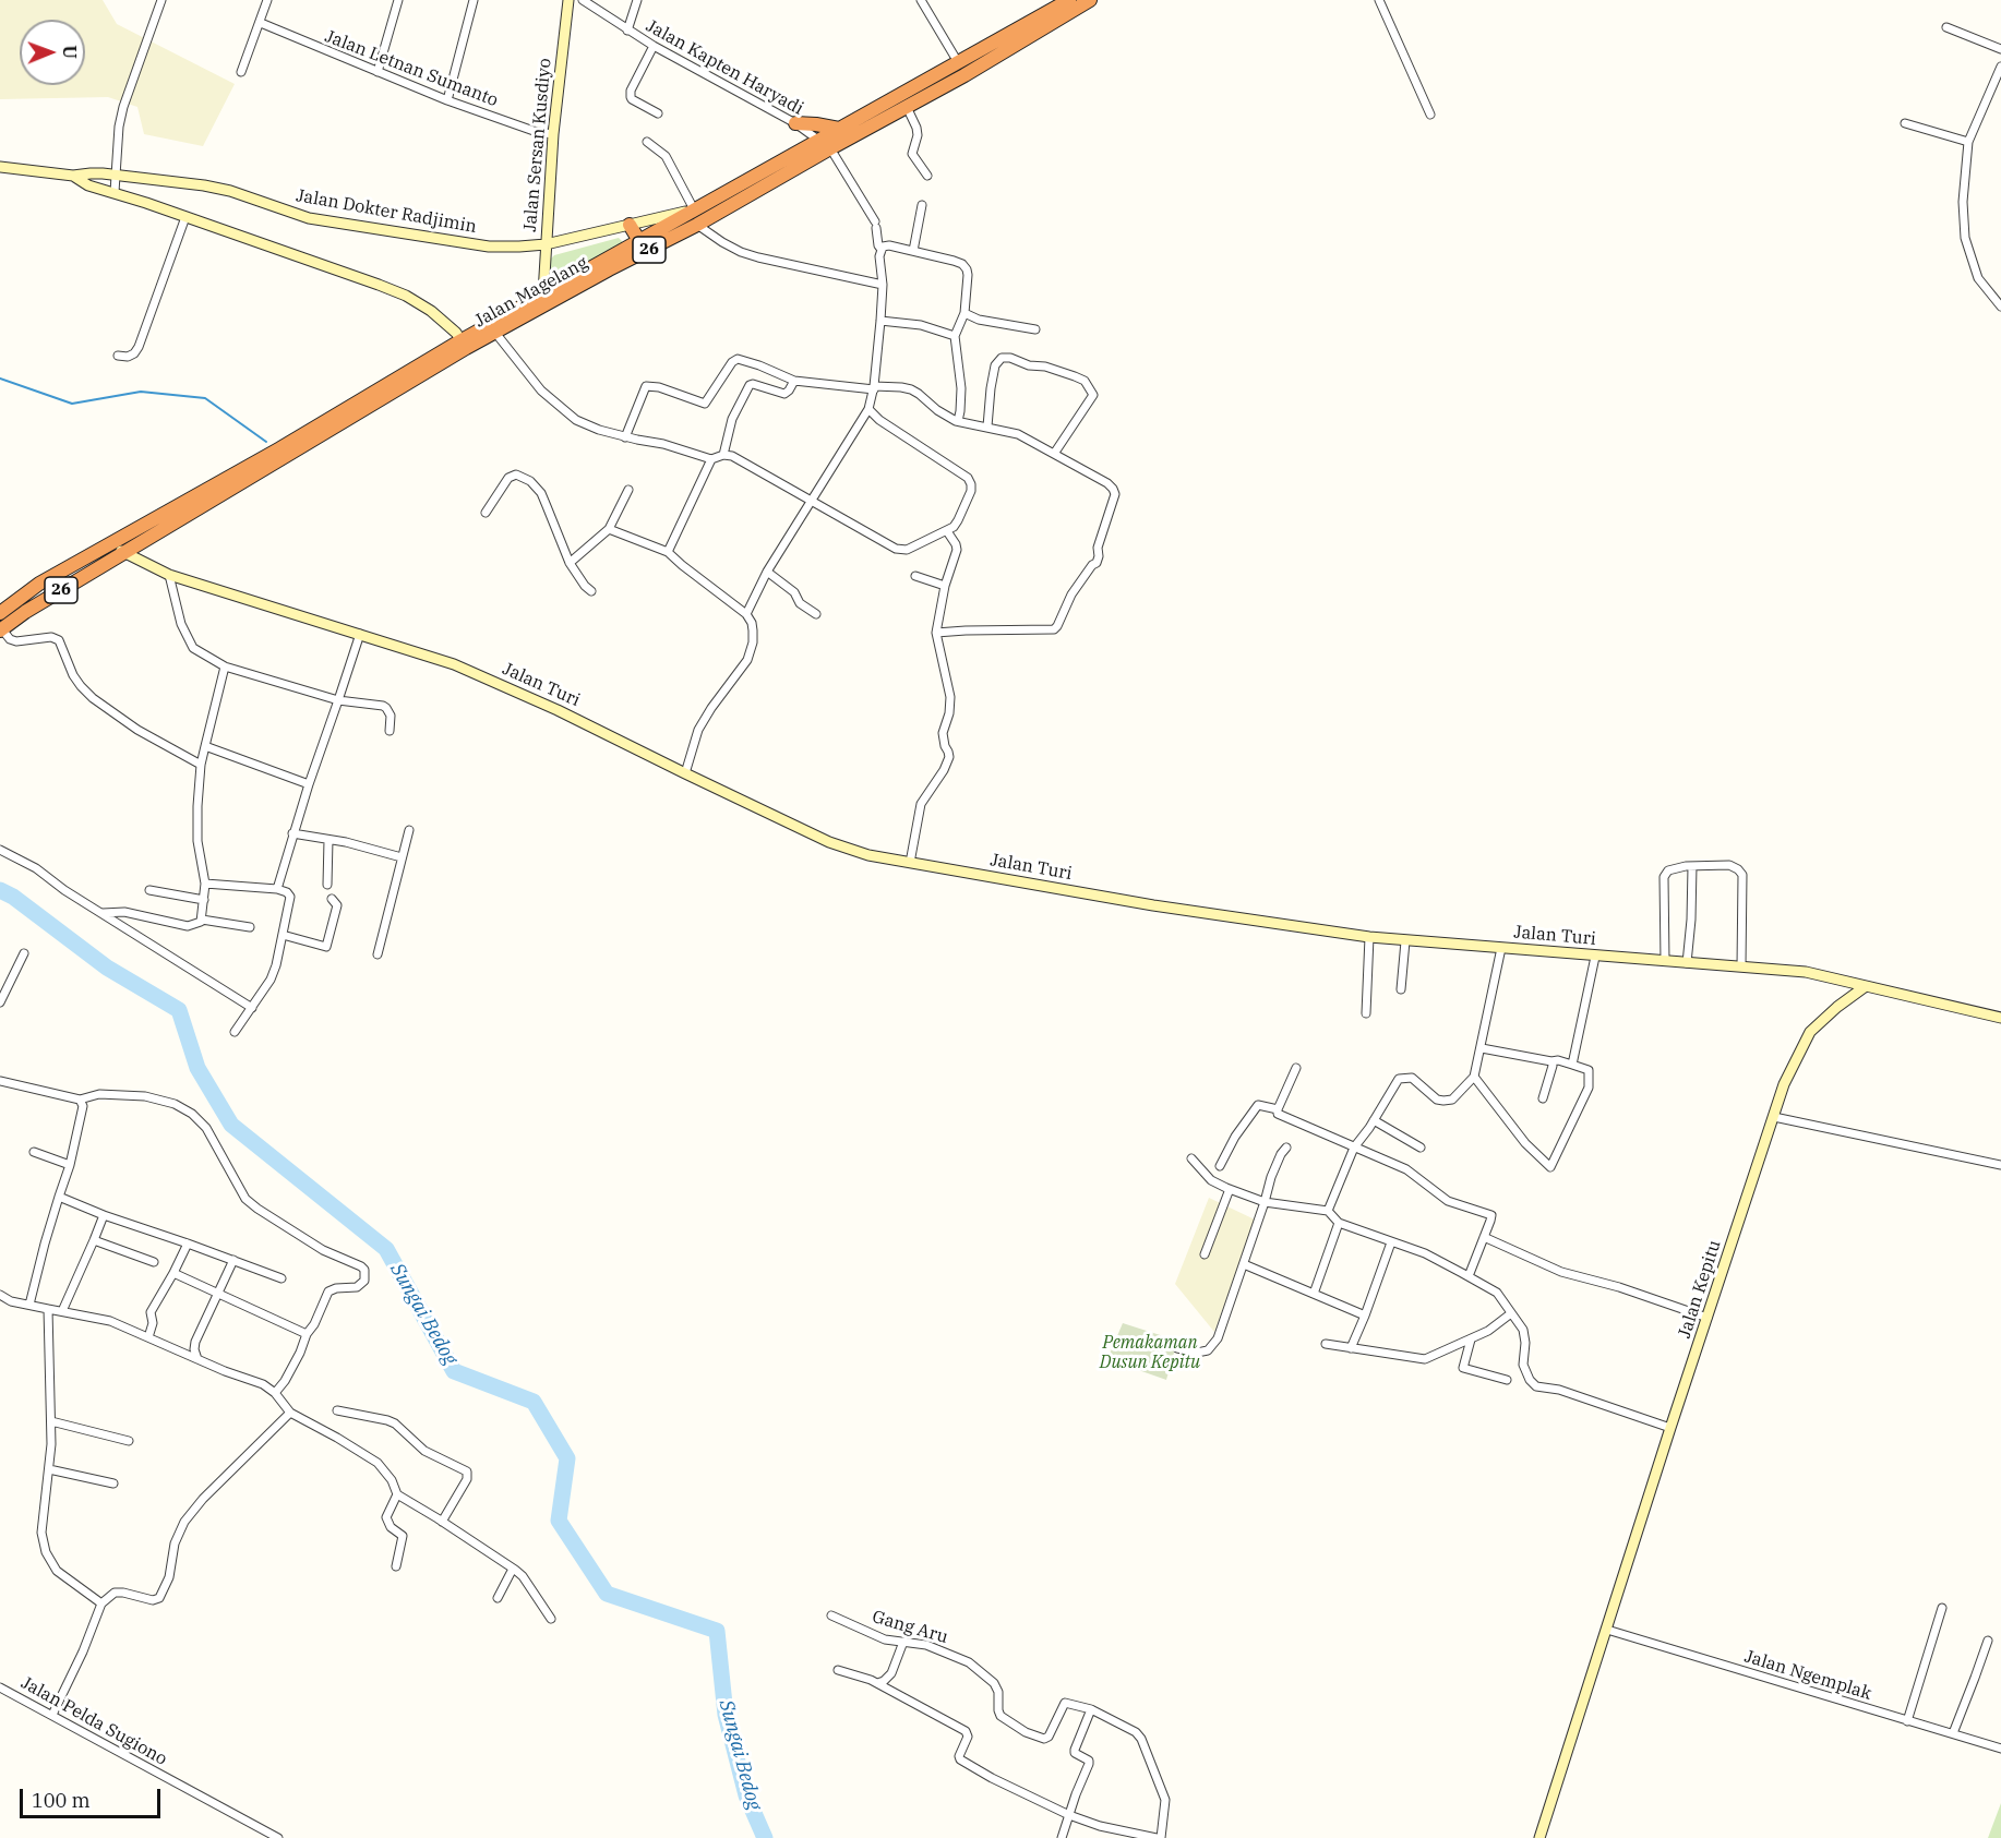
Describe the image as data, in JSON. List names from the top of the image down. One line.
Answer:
{"streets":{"highway":["26","Jalan Magelang"],"main road":["Jalan Sersan Kusdiyo","Jalan Dokter Radjimin","Jalan Turi","Jalan Kepitu"],"street":["Jalan Kapten Haryadi","Jalan Letnan Sumanto","Gang Aru","Jalan Ngemplak","Jalan Pelda Sugiono"]},"crossings":[["Jalan Kapten Haryadi","Jalan Magelang"],["Jalan Letnan Sumanto","Jalan Sersan Kusdiyo"],["Jalan Sersan Kusdiyo","Jalan Dokter Radjimin"],["Jalan Sersan Kusdiyo","Jalan Magelang"],["Jalan Dokter Radjimin","Jalan Magelang"],["Jalan Magelang","Jalan Turi"],["Jalan Turi","Jalan Kepitu"],["Jalan Kepitu","Jalan Ngemplak"]],"water":["Sungai Bedog"],"parks":["Pemakaman Dusun Kepitu"],"scale_bar":"100 m","north":"right"}
